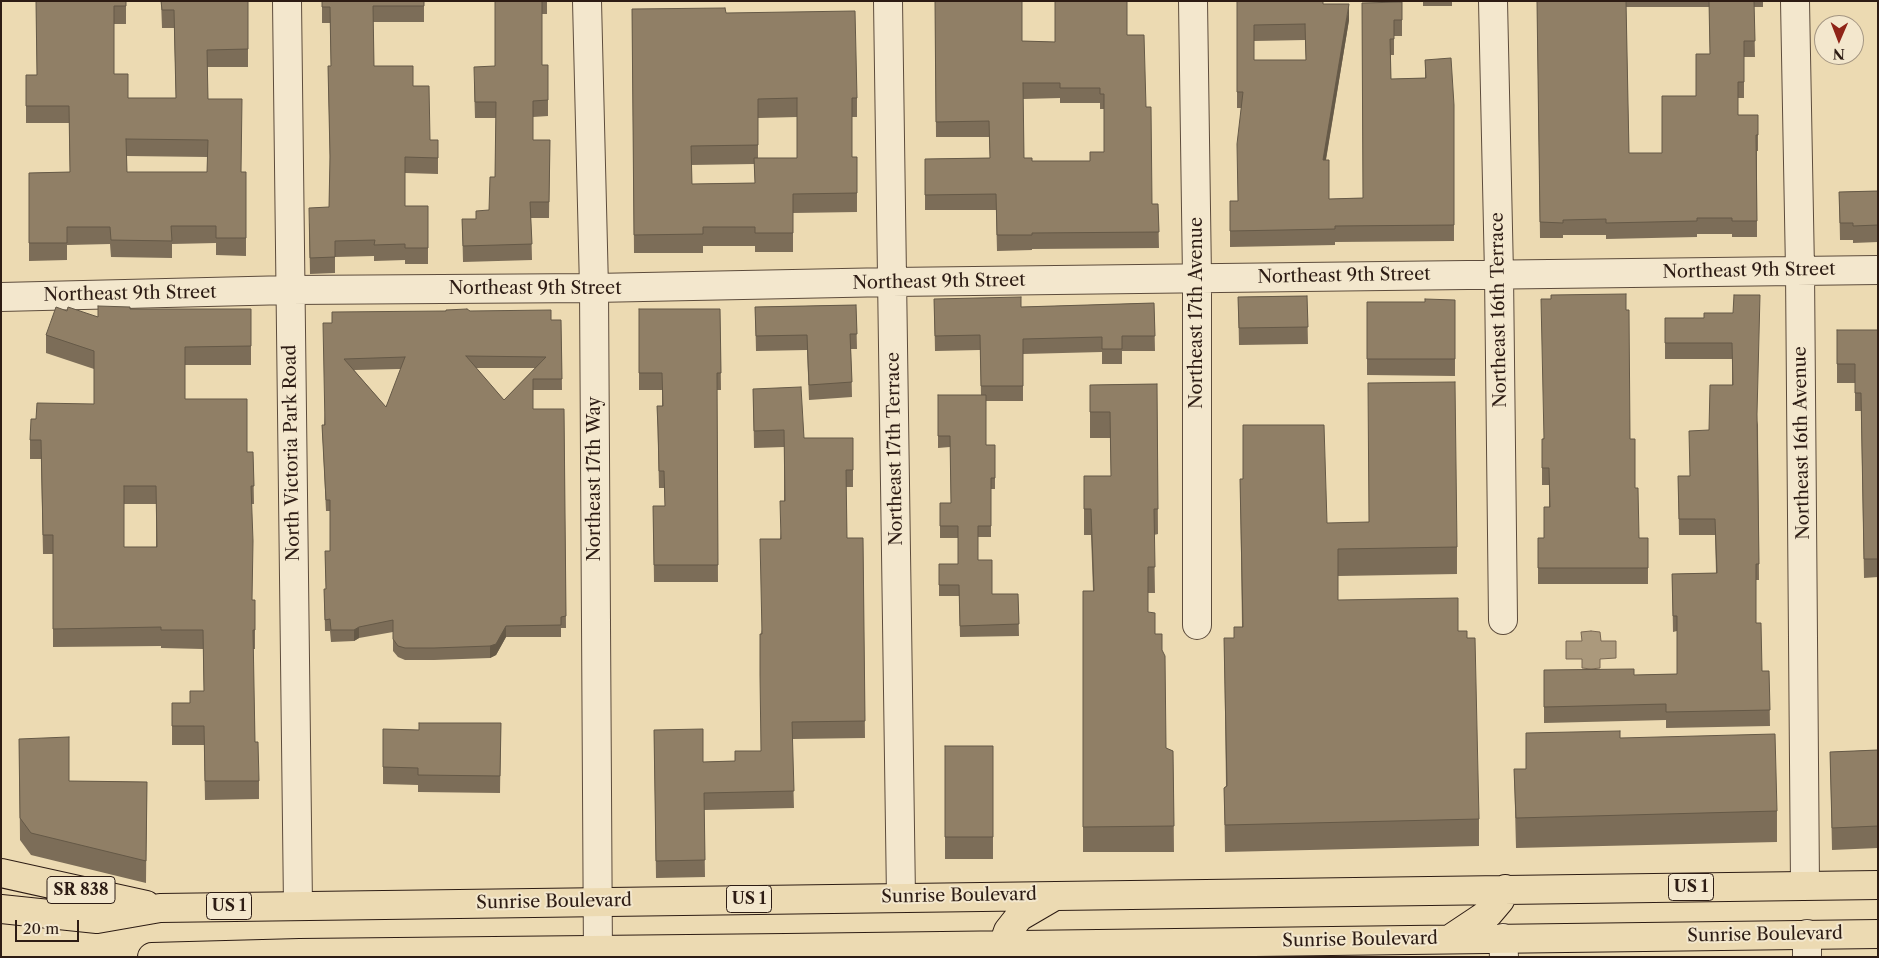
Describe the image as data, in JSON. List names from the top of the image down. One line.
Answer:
{"streets":{"main road":["US 1","SR 838","Sunrise Boulevard"],"street":["Northeast 9th Street","Northeast 16th Terrace","Northeast 17th Avenue","Northeast 16th Avenue","Northeast 17th Terrace","North Victoria Park Road","Northeast 17th Way"]},"crossings":[["Northeast 9th Street","Northeast 16th Terrace"],["Northeast 9th Street","Northeast 17th Avenue"],["Northeast 9th Street","Northeast 16th Avenue"],["Northeast 9th Street","Northeast 17th Terrace"],["Northeast 9th Street","North Victoria Park Road"],["Northeast 9th Street","Northeast 17th Way"],["Northeast 16th Avenue","Sunrise Boulevard"],["Northeast 17th Terrace","Sunrise Boulevard"],["North Victoria Park Road","Sunrise Boulevard"],["Northeast 17th Way","Sunrise Boulevard"],["US 1","SR 838"],["US 1","Sunrise Boulevard"],["SR 838","Sunrise Boulevard"]],"scale_bar":"20 m","north":"bottom"}
